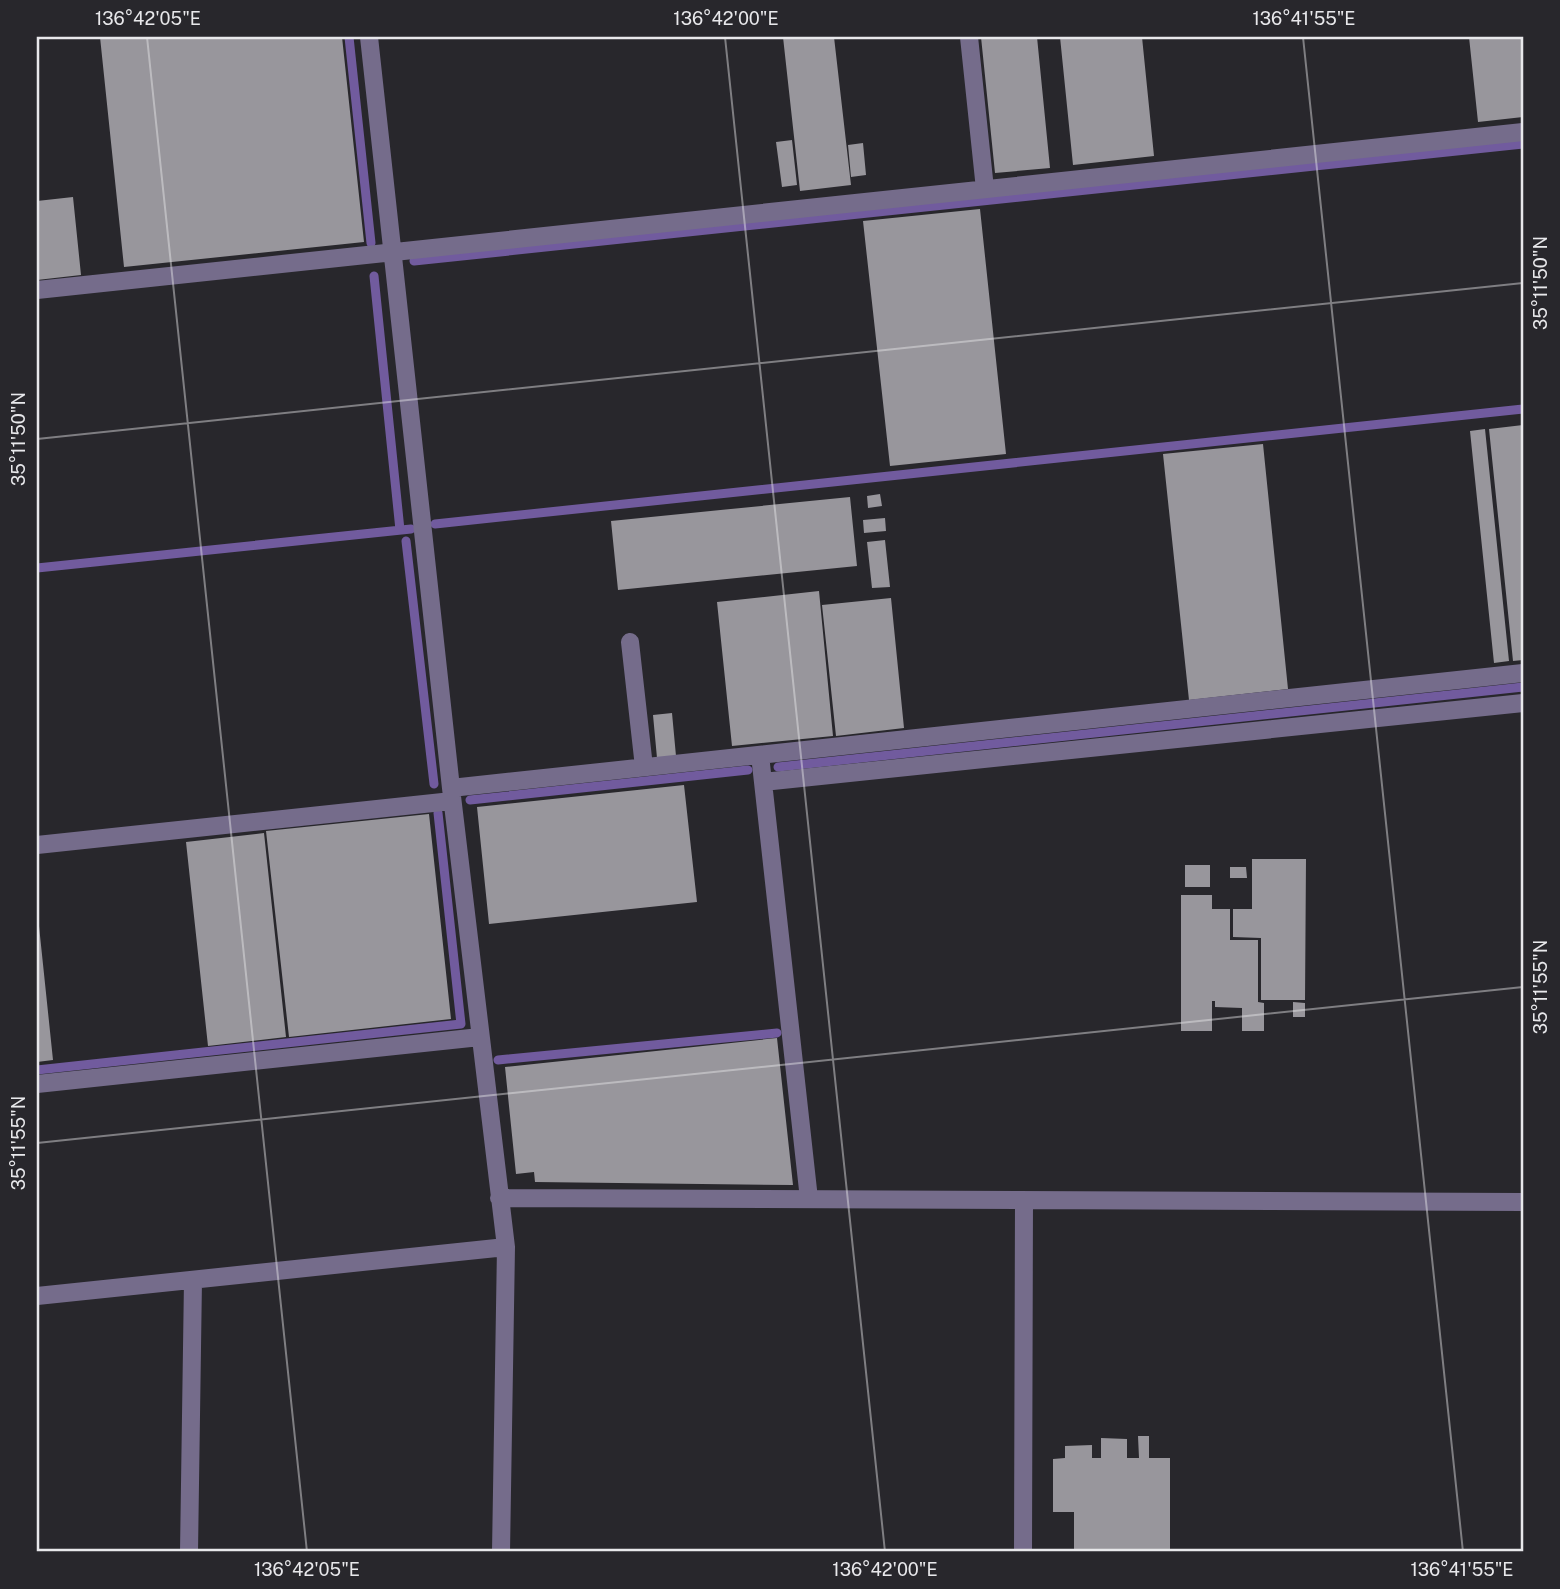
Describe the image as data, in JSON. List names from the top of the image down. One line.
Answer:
{"coordinates":["136°42'05\"E","136°42'00\"E","136°41'55\"E","35°11'50\"N","35°11'55\"N"]}
